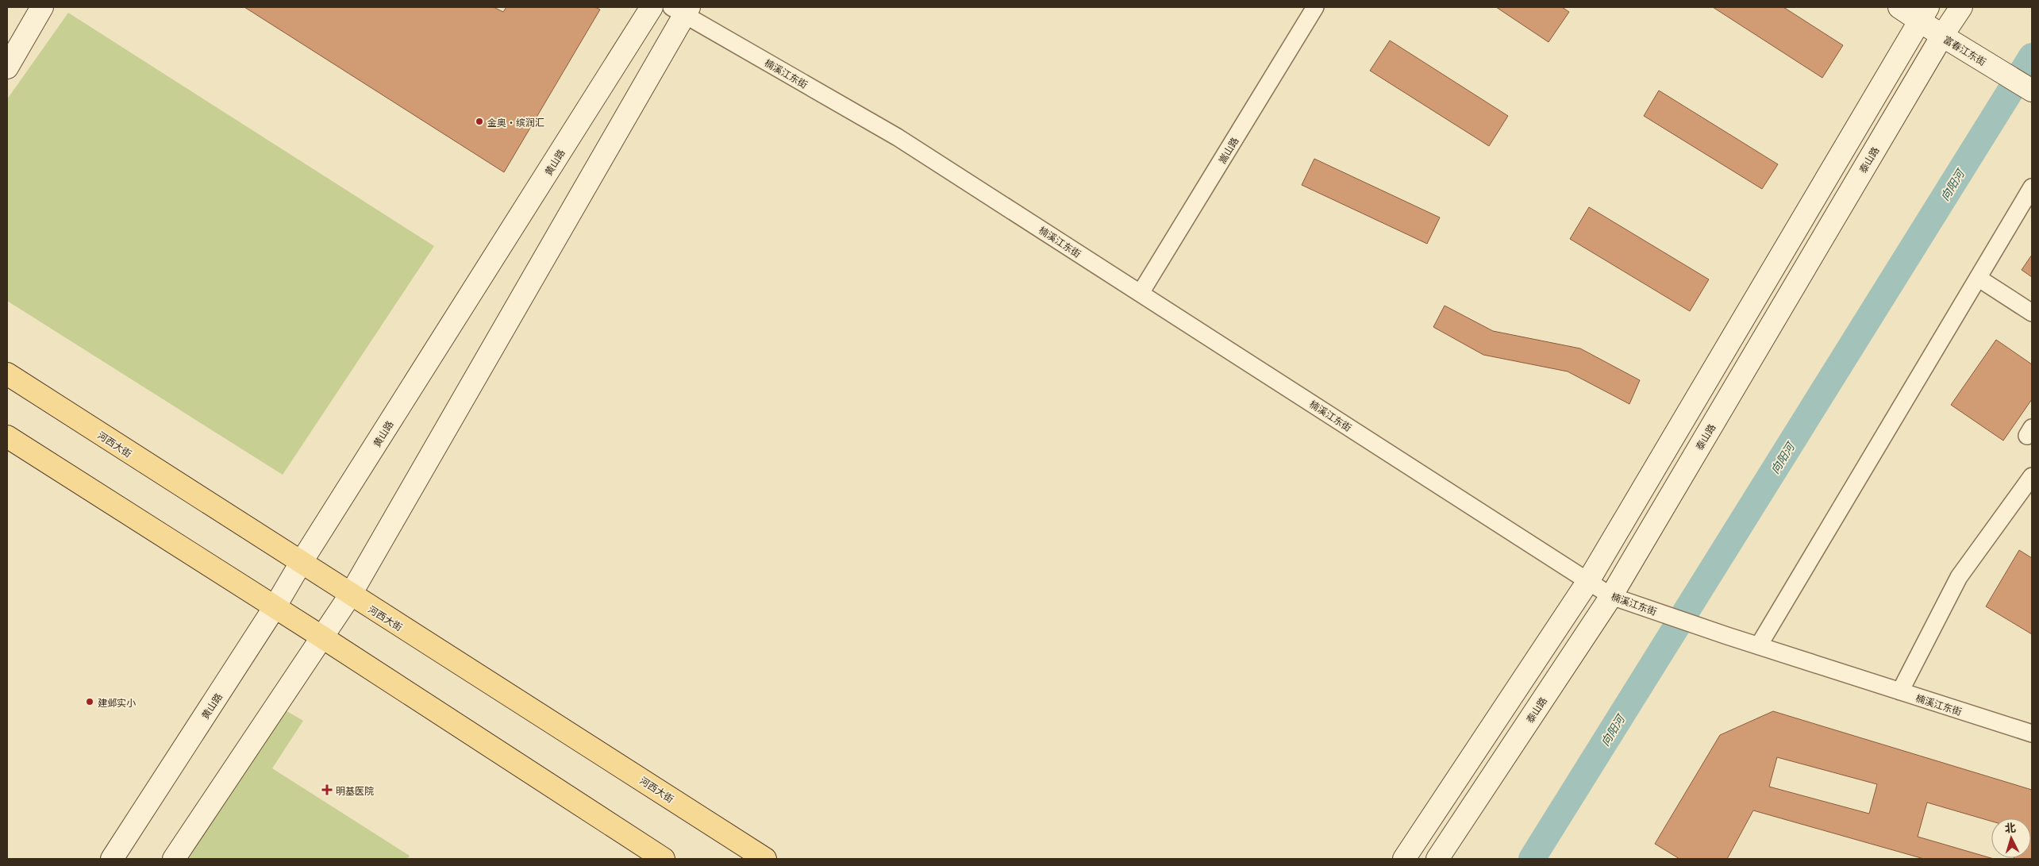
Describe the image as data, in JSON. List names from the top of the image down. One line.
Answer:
{"streets":{"main road":["河西大街"],"street":["富春江东街","楠溪江东街","嵩山路","泰山路","黄山路"]},"crossings":[["富春江东街","泰山路"],["楠溪江东街","嵩山路"],["楠溪江东街","泰山路"],["黄山路","河西大街"]],"water":["向阳河"],"places":{"other":["金奥·缤润汇","建邺实小"],"health":["明基医院"]},"north":"top"}
